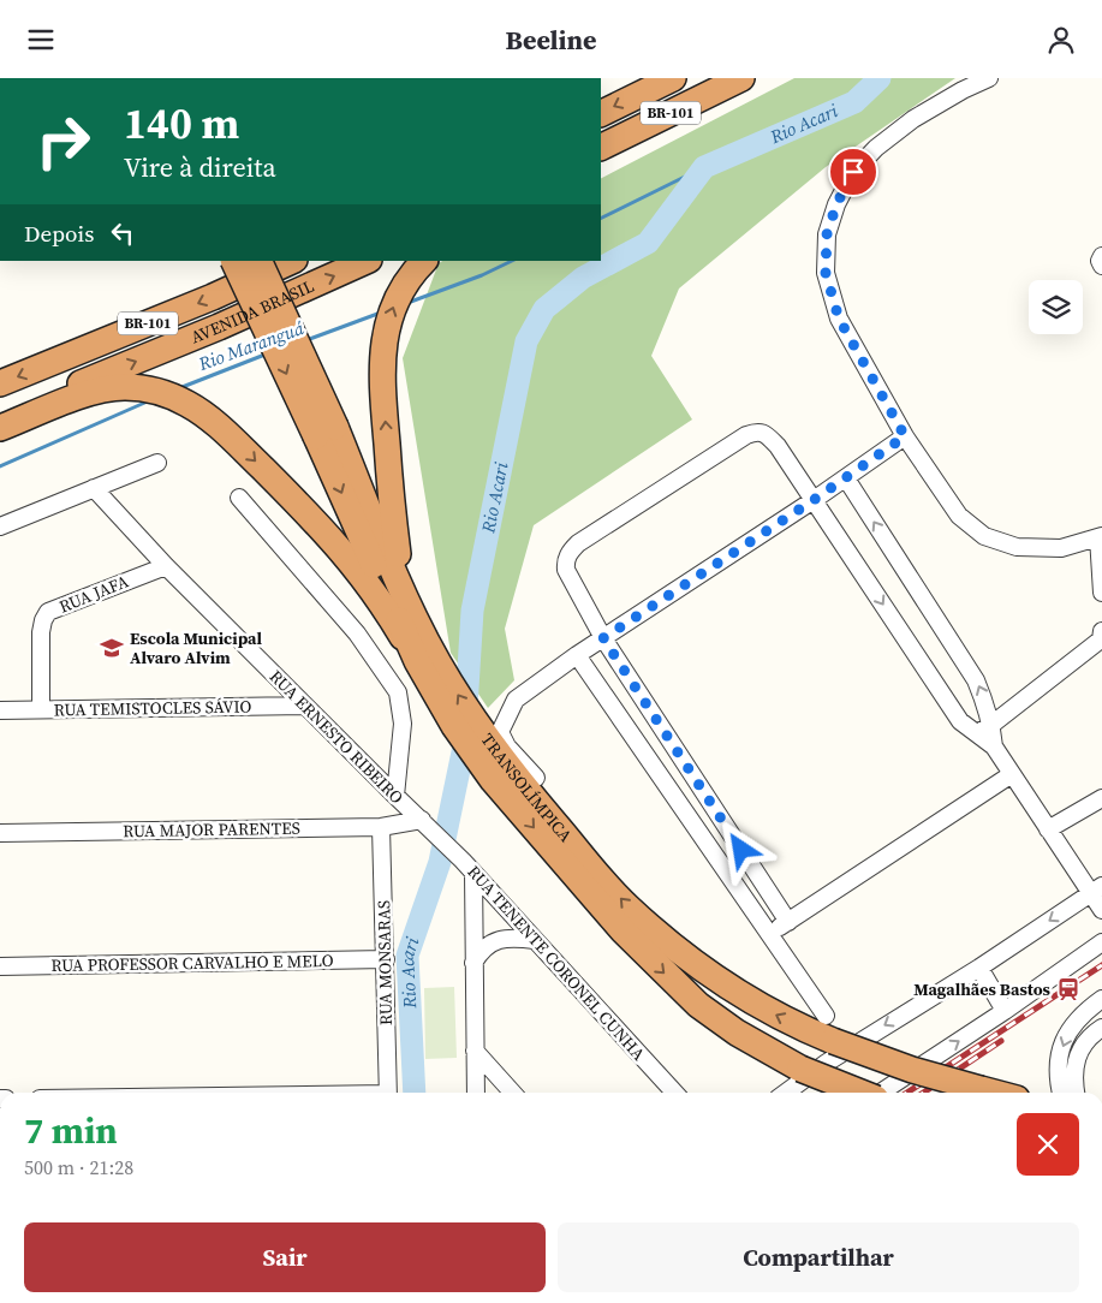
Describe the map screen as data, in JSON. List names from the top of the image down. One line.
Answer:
{"streets":{"highway":["BR-101","AVENIDA BRASIL","TRANSOLÍMPICA"],"street":["RUA JAFA","RUA TEMISTOCLES SÁVIO","RUA ERNESTO RIBEIRO","RUA MAJOR PARENTES","RUA PROFESSOR CARVALHO E MELO","RUA MONSARAS","RUA TENENTE CORONEL CUNHA"]},"crossings":[["RUA JAFA","RUA TEMISTOCLES SÁVIO"],["RUA JAFA","RUA ERNESTO RIBEIRO"],["RUA TEMISTOCLES SÁVIO","RUA ERNESTO RIBEIRO"],["RUA ERNESTO RIBEIRO","RUA MAJOR PARENTES"],["RUA ERNESTO RIBEIRO","RUA TENENTE CORONEL CUNHA"],["RUA MAJOR PARENTES","RUA MONSARAS"],["RUA MAJOR PARENTES","RUA TENENTE CORONEL CUNHA"],["RUA PROFESSOR CARVALHO E MELO","RUA MONSARAS"]],"water":["Rio Acari","Rio Maranguá"],"places":{"school or university":["Escola Municipal Alvaro Alvim"],"station":["Magalhães Bastos"]},"page":{"header":"Beeline","turn":["140 m","Vire à direita"],"then":"Depois","heading":["7 min","500 m · 21:28"],"buttons":["Sair","Compartilhar"]}}
